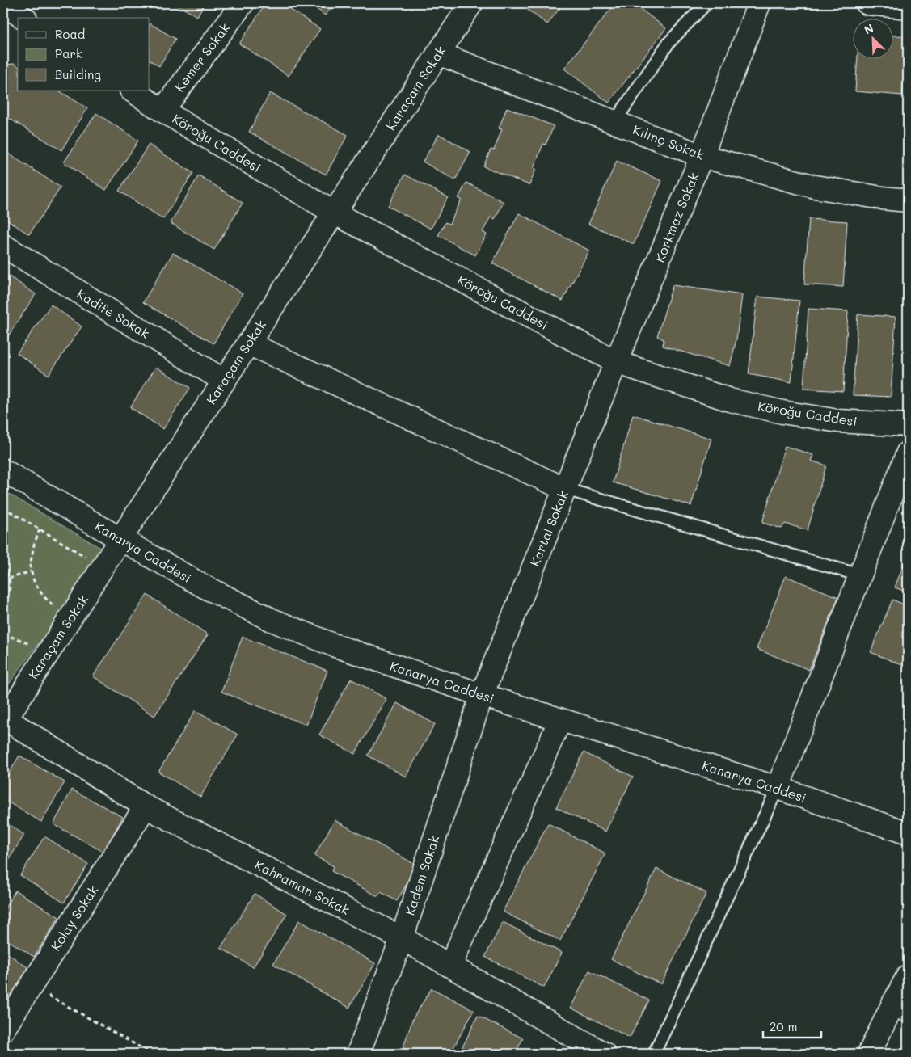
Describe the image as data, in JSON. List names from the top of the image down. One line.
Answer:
{"streets":{"street":["Kemer Sokak","Karaçam Sokak","Kılınç Sokak","Köroğu Caddesi","Korkmaz Sokak","Kadife Sokak","Kartal Sokak","Kanarya Caddesi","Kadem Sokak","Kahraman Sokak","Kolay Sokak"]},"crossings":[["Kemer Sokak","Köroğu Caddesi"],["Karaçam Sokak","Kılınç Sokak"],["Karaçam Sokak","Köroğu Caddesi"],["Karaçam Sokak","Kadife Sokak"],["Karaçam Sokak","Kanarya Caddesi"],["Karaçam Sokak","Kahraman Sokak"],["Kılınç Sokak","Korkmaz Sokak"],["Köroğu Caddesi","Korkmaz Sokak"],["Köroğu Caddesi","Kartal Sokak"],["Korkmaz Sokak","Kartal Sokak"],["Kartal Sokak","Kanarya Caddesi"],["Kartal Sokak","Kadem Sokak"],["Kanarya Caddesi","Kadem Sokak"],["Kadem Sokak","Kahraman Sokak"],["Kahraman Sokak","Kolay Sokak"]],"legend":["Road","Park","Building"],"scale_bar":"20 m","north":"top left"}
